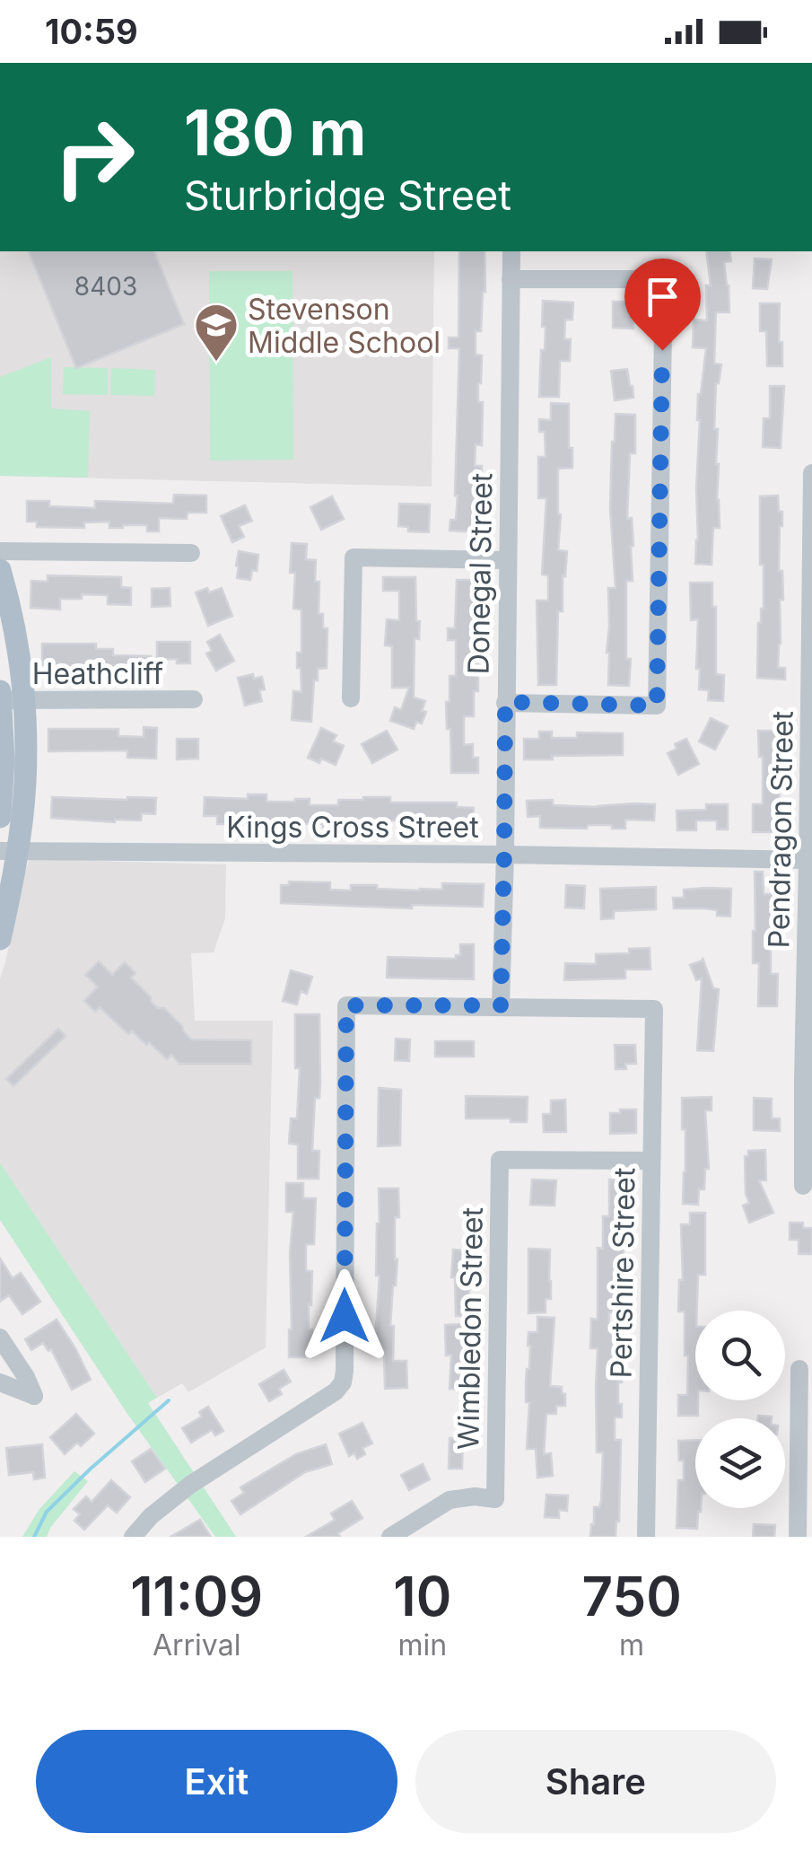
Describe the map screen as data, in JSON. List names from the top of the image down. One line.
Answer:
{"streets":{"street":["Donegal Street","Heathcliff","Kings Cross Street","Pendragon Street","Pertshire Street","Wimbledon Street"]},"crossings":[["Donegal Street","Kings Cross Street"],["Donegal Street","Pertshire Street"],["Kings Cross Street","Pendragon Street"],["Pertshire Street","Wimbledon Street"]],"places":{"school or university":["Stevenson Middle School"]},"house_numbers":["8403"],"page":{"status":"10:59","turn":["180 m","Sturbridge Street"],"eta":["11:09","Arrival","10","min","750","m"],"buttons":["Exit","Share"]}}
